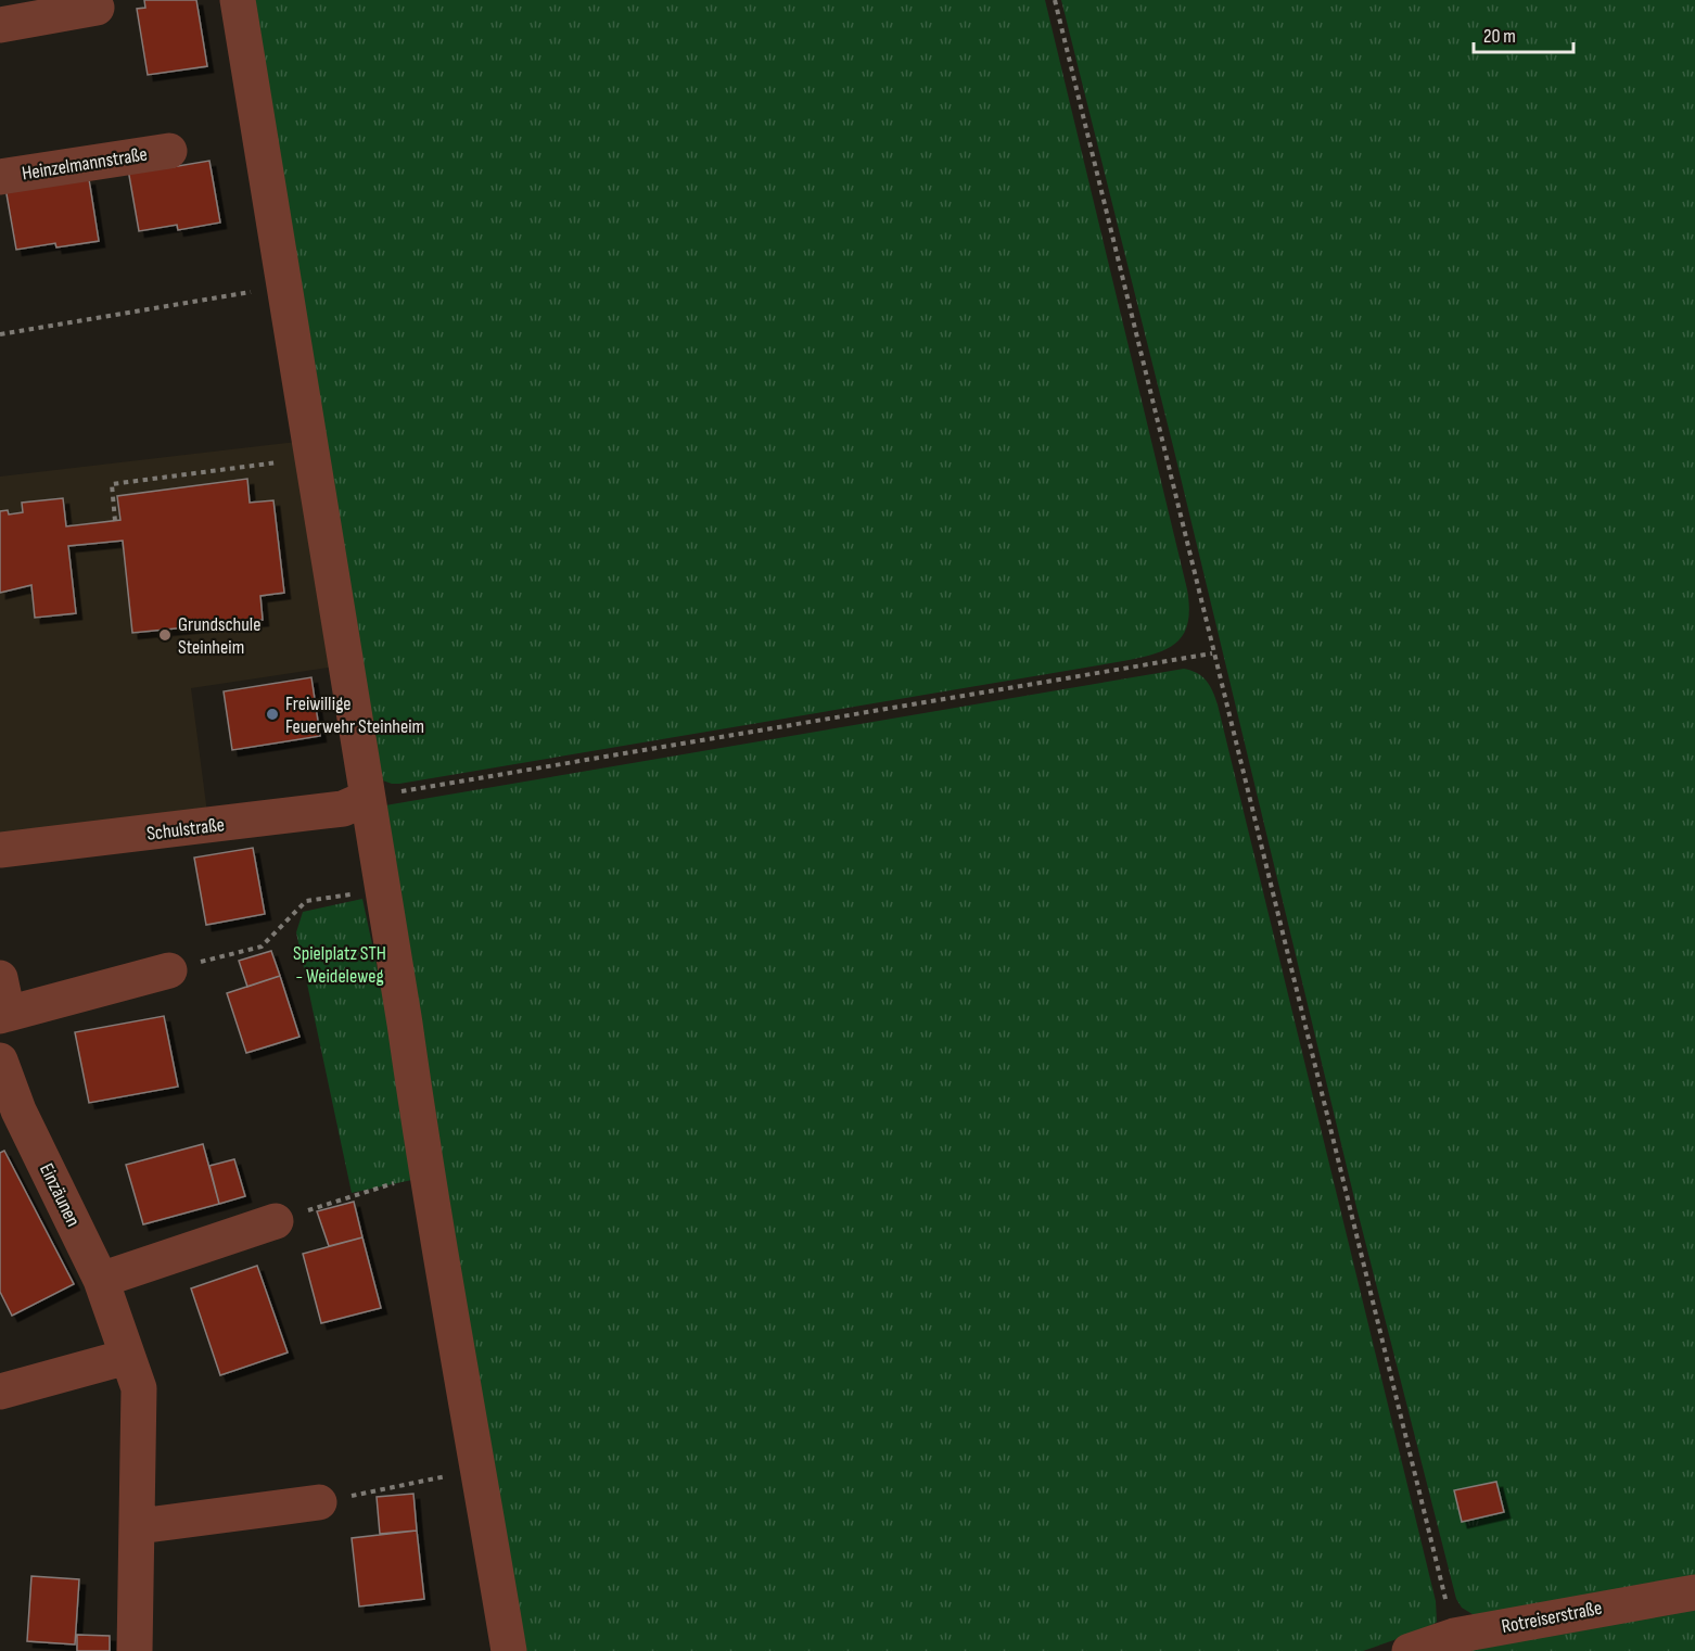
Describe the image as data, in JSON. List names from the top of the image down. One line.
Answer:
{"streets":{"street":["Heinzelmannstraße","Schulstraße","Einzäunen","Rotreiserstraße"]},"parks":["Spielplatz STH - Weideleweg"],"places":["Grundschule Steinheim","Freiwillige Feuerwehr Steinheim"],"scale_bar":"20 m"}
